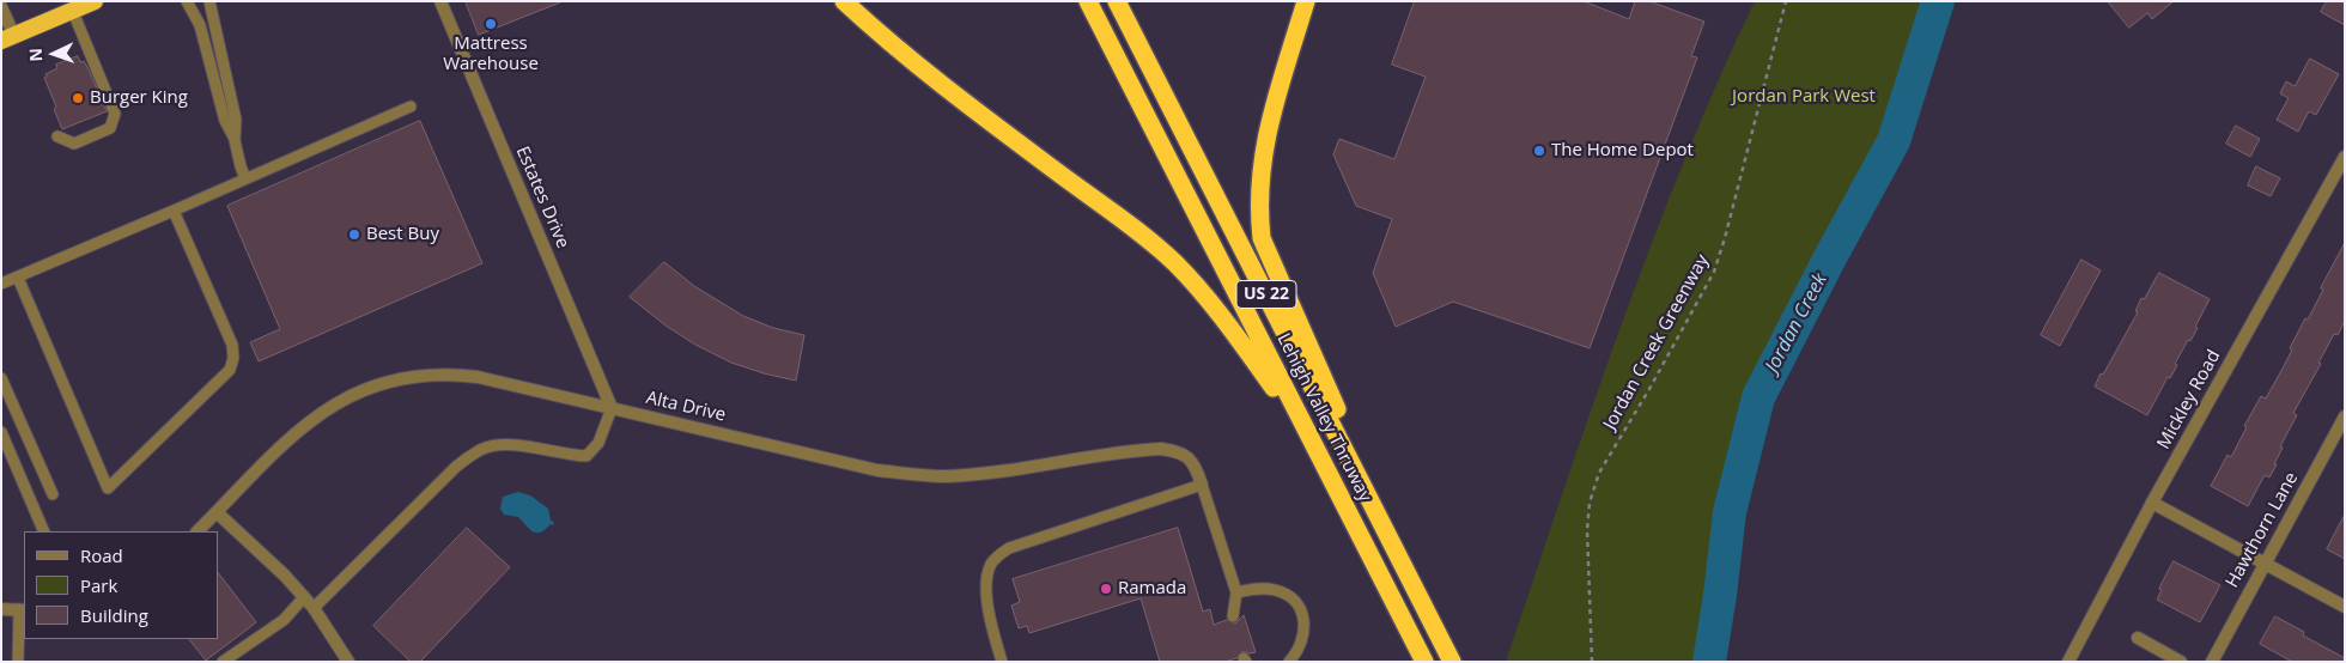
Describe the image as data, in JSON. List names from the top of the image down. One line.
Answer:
{"streets":{"highway":["US 22","Lehigh Valley Thruway"],"street":["Estates Drive","Mickley Road","Alta Drive","Hawthorn Lane"],"path":["Jordan Creek Greenway"]},"crossings":[["Estates Drive","Alta Drive"]],"water":["Jordan Creek"],"parks":["Jordan Park West"],"places":["Mattress Warehouse","Burger King","The Home Depot","Best Buy","Ramada"],"legend":["Road","Park","Building"],"north":"left"}
